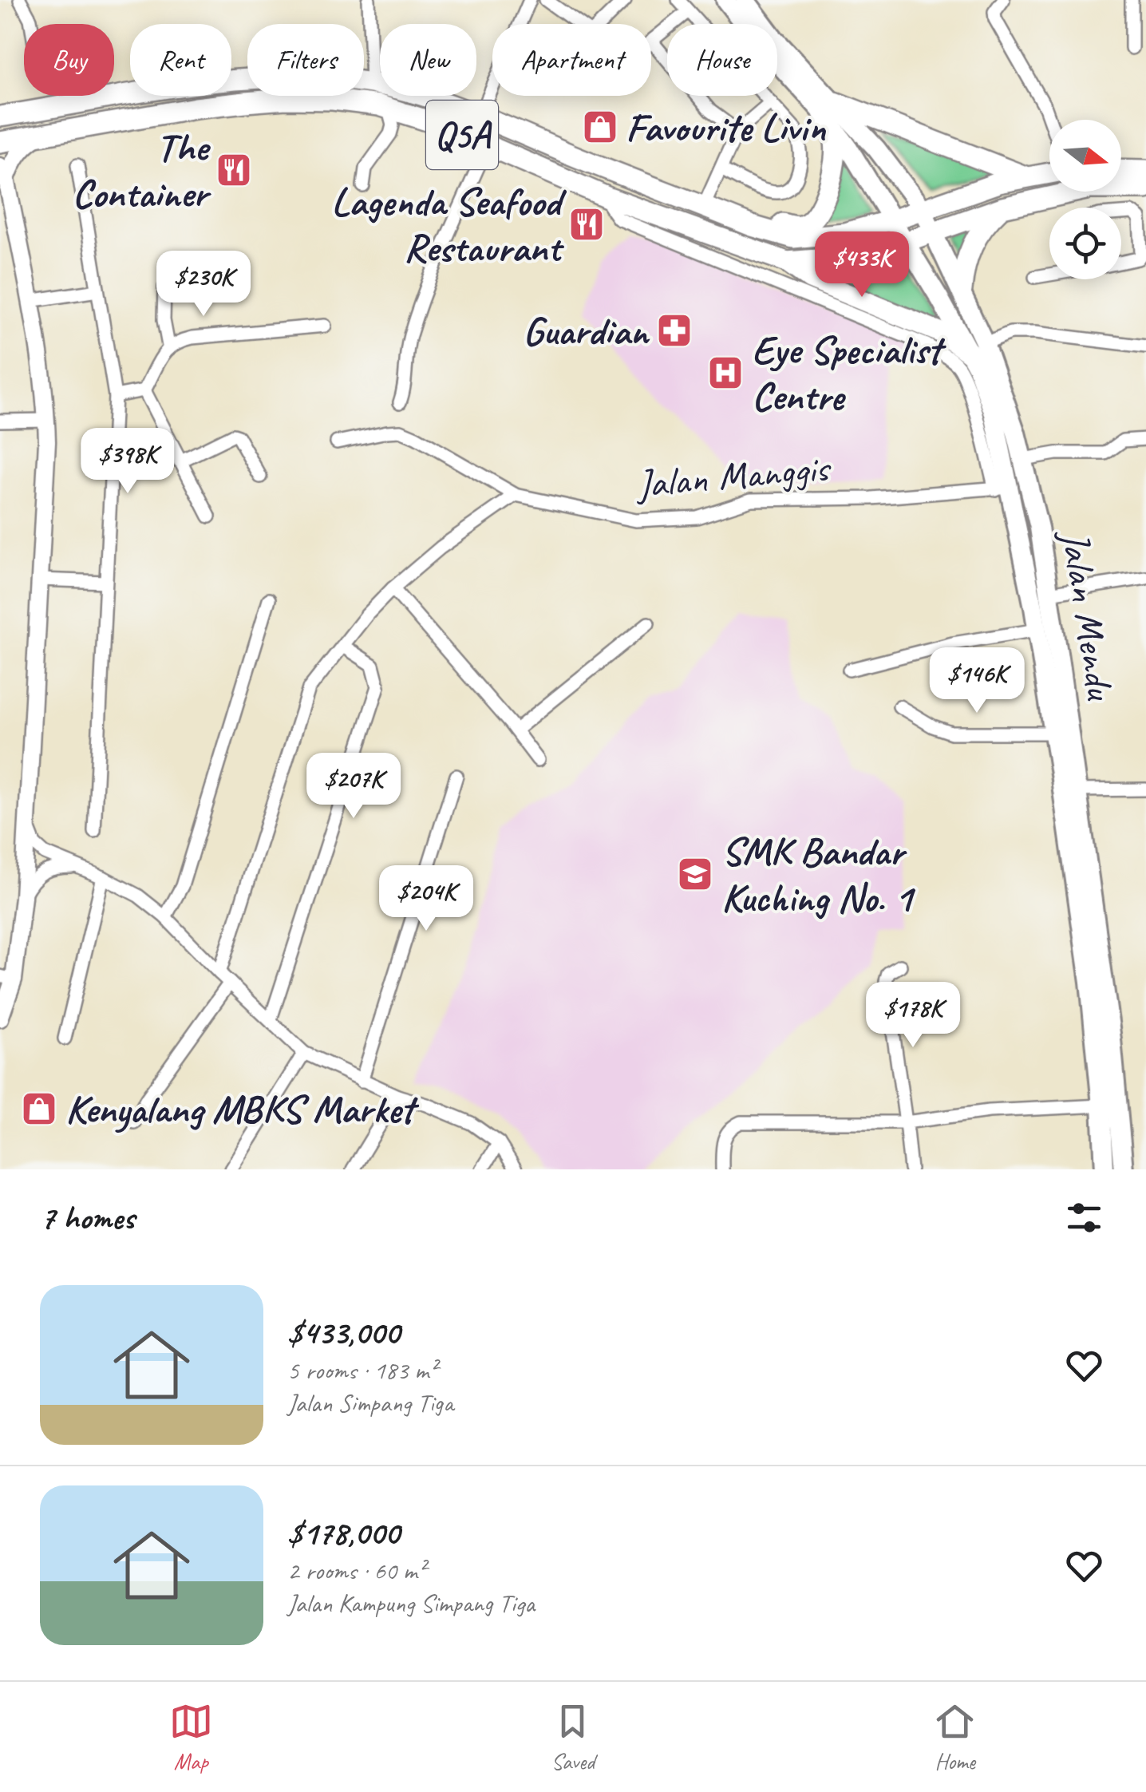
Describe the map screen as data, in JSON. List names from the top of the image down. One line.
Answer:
{"streets":{"main road":["Q5A","Jalan Mendu"],"street":["Jalan Manggis"]},"crossings":[["Q5A","Jalan Mendu"],["Jalan Manggis","Jalan Mendu"]],"places":{"shop":["Favourite Livin","Kenyalang MBKS Market"],"restaurant":["The Container","Lagenda Seafood Restaurant"],"pharmacy":["Guardian"],"hospital":["Eye Specialist Centre"],"school or university":["SMK Bandar Kuching No. 1"]},"north":"right","page":{"chip":["Buy","Rent","Filters","New","Apartment","House"],"price":["$433K","$230K","$398K","$146K","$207K","$204K","$178K"],"heading":"7 homes","list":[{"name":"$433,000","note":"5 rooms · 183 m² · Jalan Simpang Tiga"},{"name":"$178,000","note":"2 rooms · 60 m² · Jalan Kampung Simpang Tiga"}],"tabs":["Map","Saved","Home"]}}
